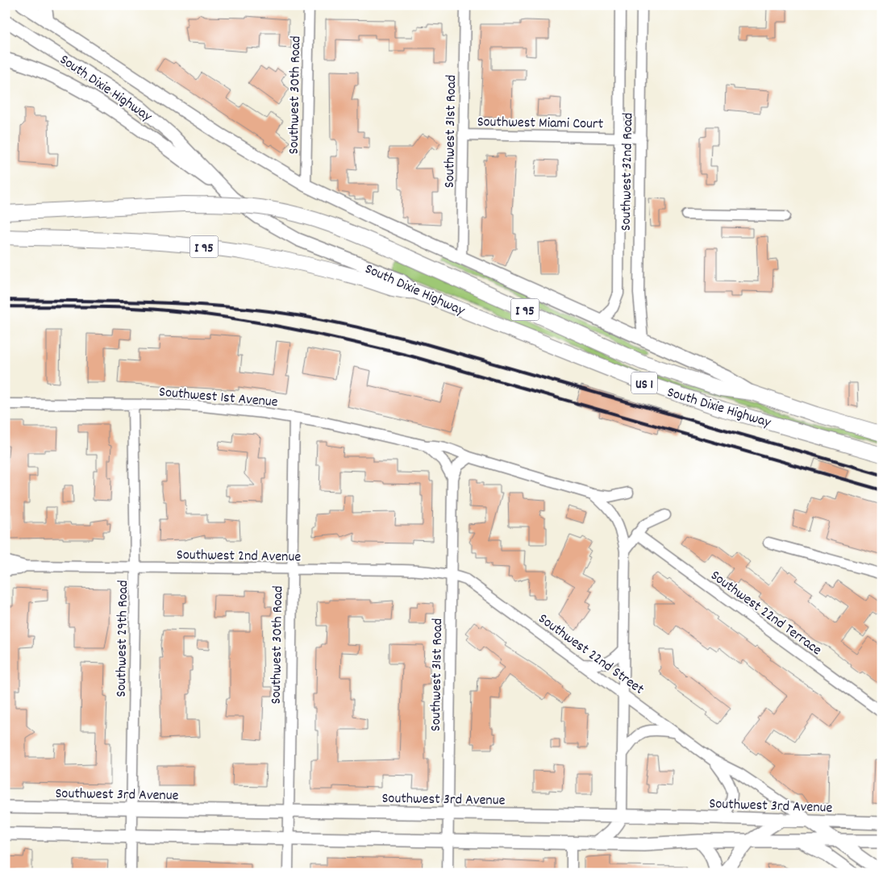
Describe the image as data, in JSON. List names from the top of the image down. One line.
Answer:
{"streets":{"highway":["South Dixie Highway","I 95","US 1"],"main road":["Southwest 22nd Street","Southwest 3rd Avenue"],"street":["Southwest 30th Road","Southwest Miami Court","Southwest 31st Road","Southwest 32nd Road","Southwest 1st Avenue","Southwest 2nd Avenue","Southwest 22nd Terrace","Southwest 29th Road"]},"crossings":[["South Dixie Highway","Southwest 30th Road"],["South Dixie Highway","Southwest 31st Road"],["South Dixie Highway","Southwest 32nd Road"],["South Dixie Highway","I 95"],["Southwest 30th Road","Southwest 1st Avenue"],["Southwest 30th Road","Southwest 2nd Avenue"],["Southwest 30th Road","Southwest 3rd Avenue"],["Southwest Miami Court","Southwest 31st Road"],["Southwest Miami Court","Southwest 32nd Road"],["Southwest 31st Road","Southwest 1st Avenue"],["Southwest 31st Road","Southwest 2nd Avenue"],["Southwest 31st Road","Southwest 22nd Street"],["Southwest 31st Road","Southwest 3rd Avenue"],["Southwest 1st Avenue","Southwest 29th Road"],["Southwest 2nd Avenue","Southwest 29th Road"],["Southwest 2nd Avenue","Southwest 22nd Street"],["Southwest 29th Road","Southwest 3rd Avenue"],["Southwest 22nd Street","Southwest 3rd Avenue"]]}
